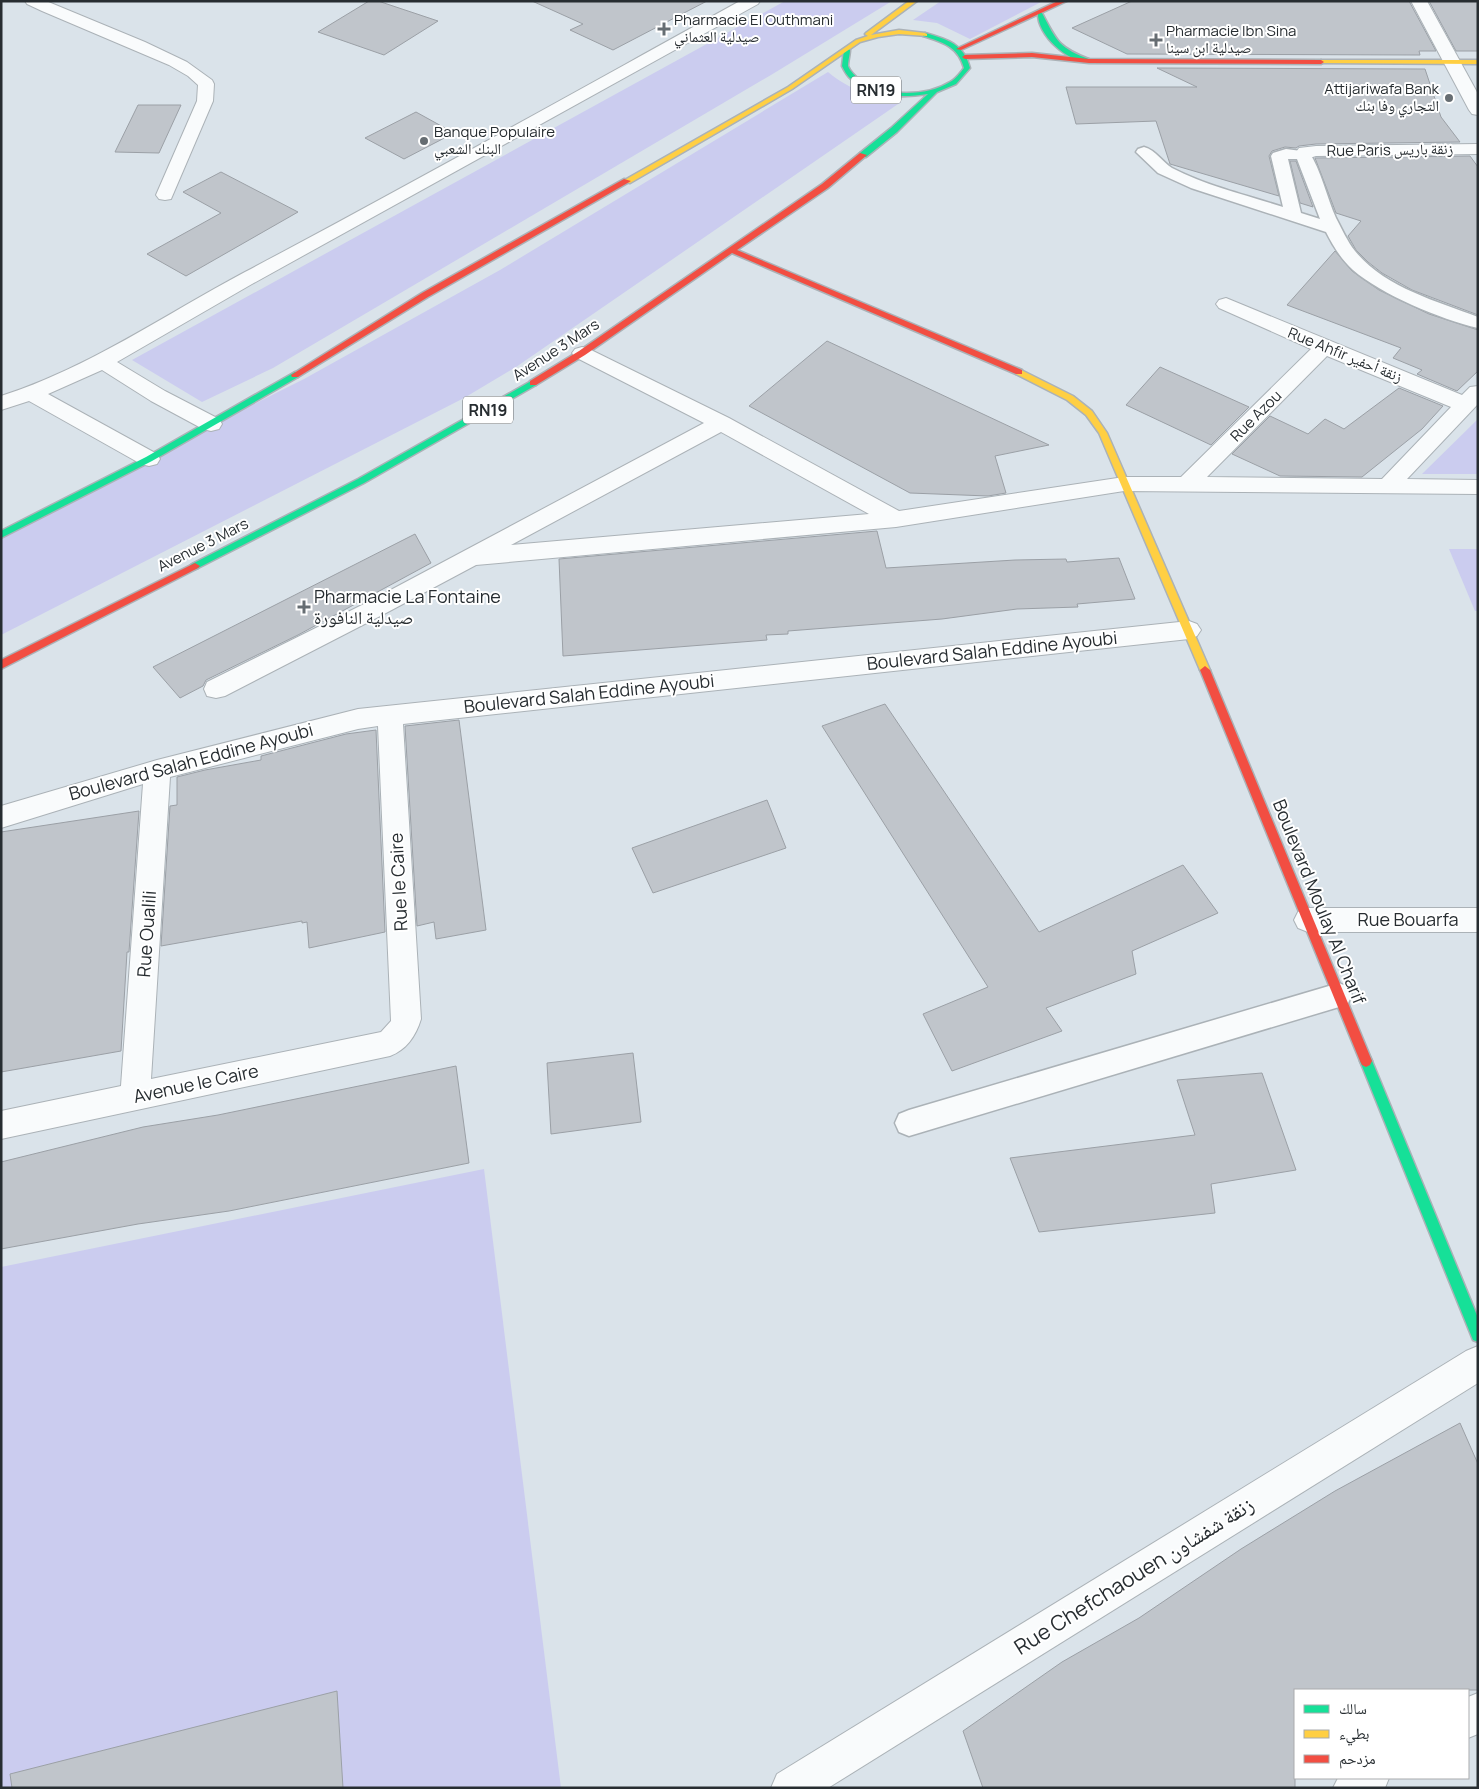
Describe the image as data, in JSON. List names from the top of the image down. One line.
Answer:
{"streets":{"main road":["RN19","Avenue 3 Mars","Boulevard Moulay Al Charif"],"street":["Rue Paris زنقة باريس","Rue Ahfir زنقة أحفير","Rue Azou","Boulevard Salah Eddine Ayoubi","Rue le Caire","Rue Bouarfa","Rue Oualili","Avenue le Caire","Rue Chefchaouen زنقة شفشاون"]},"crossings":[["RN19","Avenue 3 Mars"],["Avenue 3 Mars","Boulevard Moulay Al Charif"],["Rue Ahfir زنقة أحفير","Rue Azou"],["Boulevard Salah Eddine Ayoubi","Rue le Caire"],["Boulevard Salah Eddine Ayoubi","Boulevard Moulay Al Charif"],["Boulevard Salah Eddine Ayoubi","Rue Oualili"],["Rue le Caire","Avenue le Caire"],["Boulevard Moulay Al Charif","Rue Bouarfa"],["Rue Oualili","Avenue le Caire"]],"places":{"health":["Pharmacie El Outhmani صيدلية العثماني","Pharmacie Ibn Sina صيدلية ابن سينا","Pharmacie La Fontaine صيدلية النافورة"],"other":["Attijariwafa Bank التجاري وفا بنك","Banque Populaire البنك الشعبي"]},"legend":["سالك","بطيء","مزدحم"]}
